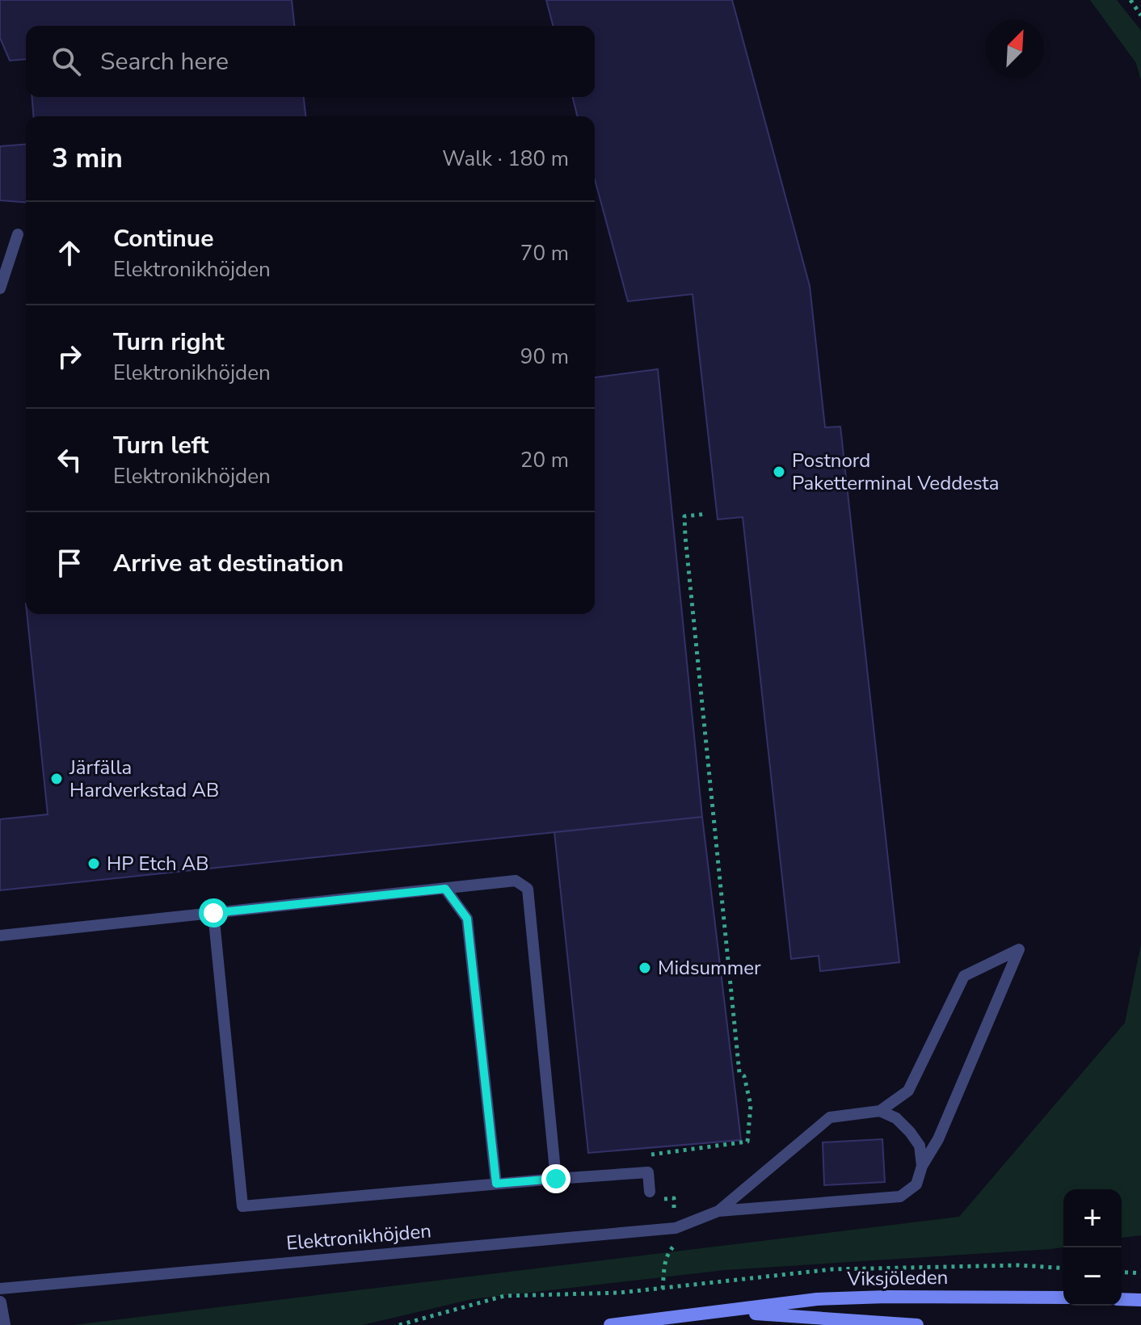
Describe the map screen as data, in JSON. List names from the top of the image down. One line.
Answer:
{"streets":{"main road":["Viksjöleden"],"lane":["Elektronikhöjden"]},"places":["Postnord Paketterminal Veddesta","Järfälla Hardverkstad AB","HP Etch AB","Midsummer"],"north":"top right","page":{"search":"Search here","heading":["3 min","Walk · 180 m"],"list":[["Continue","Elektronikhöjden","70 m"],["Turn right","Elektronikhöjden","90 m"],["Turn left","Elektronikhöjden","20 m"],"Arrive at destination"],"map_buttons":["+","−"]}}
